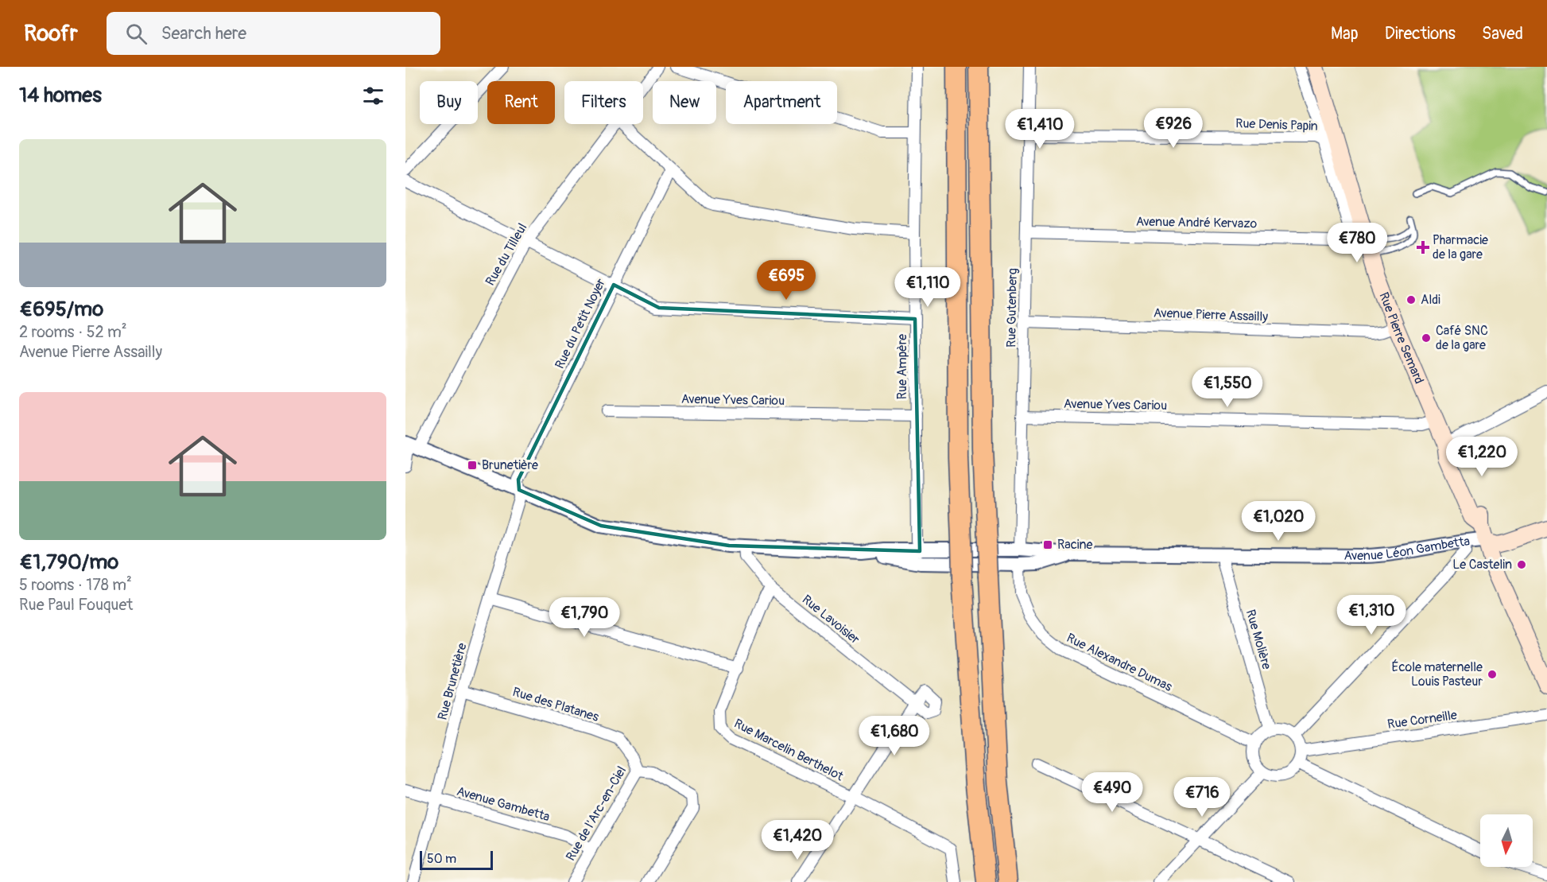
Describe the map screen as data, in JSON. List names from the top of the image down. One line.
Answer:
{"streets":{"main road":["Rue Pierre Semard"],"street":["Rue Denis Papin","Avenue André Kervazo","Rue du Tilleul","Rue Gutenberg","Avenue Pierre Assailly","Rue du Petit Noyer","Rue Ampère","Avenue Yves Cariou","Avenue Léon Gambetta","Rue Lavoisier","Rue Molière","Rue Alexandre Dumas","Rue Brunetière","Rue des Platanes","Rue Corneille","Rue Marcelin Berthelot","Avenue Gambetta","Rue de l'Arc-en-Ciel"]},"crossings":[["Rue Denis Papin","Rue Gutenberg"],["Rue Denis Papin","Rue Pierre Semard"],["Avenue André Kervazo","Rue Gutenberg"],["Avenue André Kervazo","Rue Pierre Semard"],["Rue du Tilleul","Avenue Léon Gambetta"],["Rue Gutenberg","Avenue Pierre Assailly"],["Rue Gutenberg","Avenue Yves Cariou"],["Rue Gutenberg","Avenue Léon Gambetta"],["Avenue Pierre Assailly","Rue Pierre Semard"],["Rue du Petit Noyer","Avenue Léon Gambetta"],["Rue du Petit Noyer","Rue Brunetière"],["Rue Pierre Semard","Avenue Yves Cariou"],["Rue Pierre Semard","Avenue Léon Gambetta"],["Rue Ampère","Avenue Yves Cariou"],["Rue Ampère","Avenue Léon Gambetta"],["Avenue Léon Gambetta","Rue Lavoisier"],["Avenue Léon Gambetta","Rue Molière"],["Avenue Léon Gambetta","Rue Alexandre Dumas"],["Avenue Léon Gambetta","Rue Brunetière"],["Rue Lavoisier","Rue Marcelin Berthelot"],["Rue Molière","Rue Alexandre Dumas"],["Rue Molière","Rue Corneille"],["Rue Alexandre Dumas","Rue Corneille"],["Rue Brunetière","Rue des Platanes"],["Rue Brunetière","Avenue Gambetta"],["Rue des Platanes","Rue de l'Arc-en-Ciel"],["Avenue Gambetta","Rue de l'Arc-en-Ciel"]],"places":{"health":["Pharmacie de la gare"],"other":["Aldi","Café SNC de la gare","Le Castelin","École maternelle Louis Pasteur"],"transit":["Brunetière","Racine"]},"scale_bar":"50 m","north":"bottom","page":{"header":"Roofr","search":"Search here","nav":["Map","Directions","Saved"],"heading":"14 homes","chip":["Buy","Rent","Filters","New","Apartment"],"price":["€926","€1,410","€780","€695","€1,110","€1,550","€1,220","€1,020","€1,310","€1,790","€1,680","€490","€716","€1,420"],"list":[{"name":"€695/mo","note":"2 rooms · 52 m² · Avenue Pierre Assailly"},{"name":"€1,790/mo","note":"5 rooms · 178 m² · Rue Paul Fouquet"}],"scale":"50 m"}}
